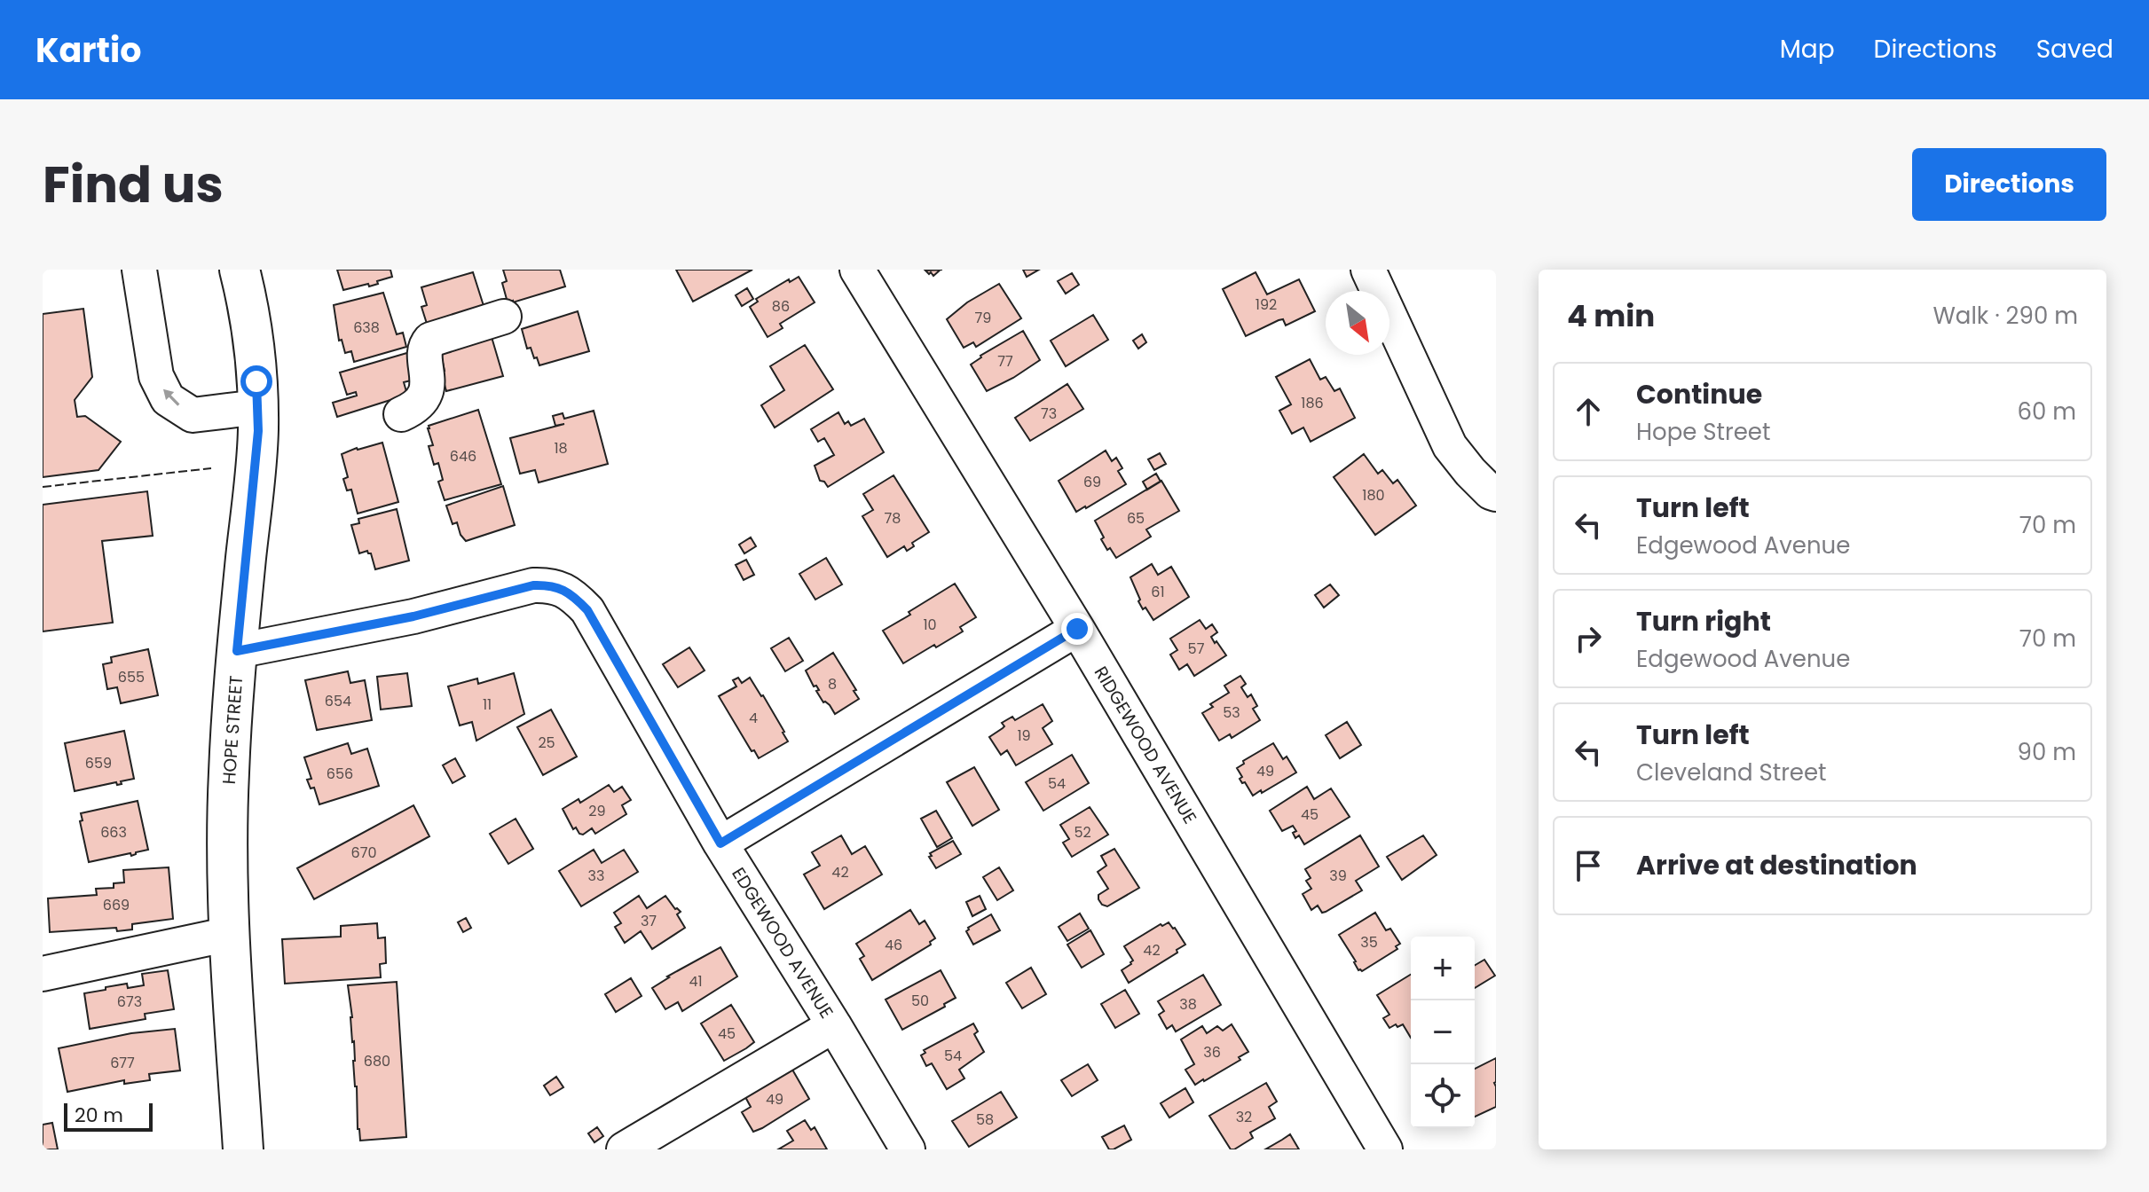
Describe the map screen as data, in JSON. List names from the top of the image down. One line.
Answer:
{"streets":{"main road":["HOPE STREET"],"street":["RIDGEWOOD AVENUE","EDGEWOOD AVENUE"]},"crossings":[["HOPE STREET","EDGEWOOD AVENUE"]],"house_numbers":["192","86","79","638","77","186","73","18","646","69","180","78","65","61","10","57","655","8","654","11","53","4","19","25","659","49","656","54","29","45","663","52","670","42","33","39","669","37","35","46","42","41","50","673","38","45","36","54","680","677","49","32","58"],"scale_bar":"20 m","north":"bottom right","page":{"header":"Kartio","nav":["Map","Directions","Saved"],"title":"Find us","buttons":"Directions","heading":["4 min","Walk · 290 m"],"list":[["Continue","Hope Street","60 m"],["Turn left","Edgewood Avenue","70 m"],["Turn right","Edgewood Avenue","70 m"],["Turn left","Cleveland Street","90 m"],"Arrive at destination"],"map_buttons":["+","−"],"scale":"20 m"}}
